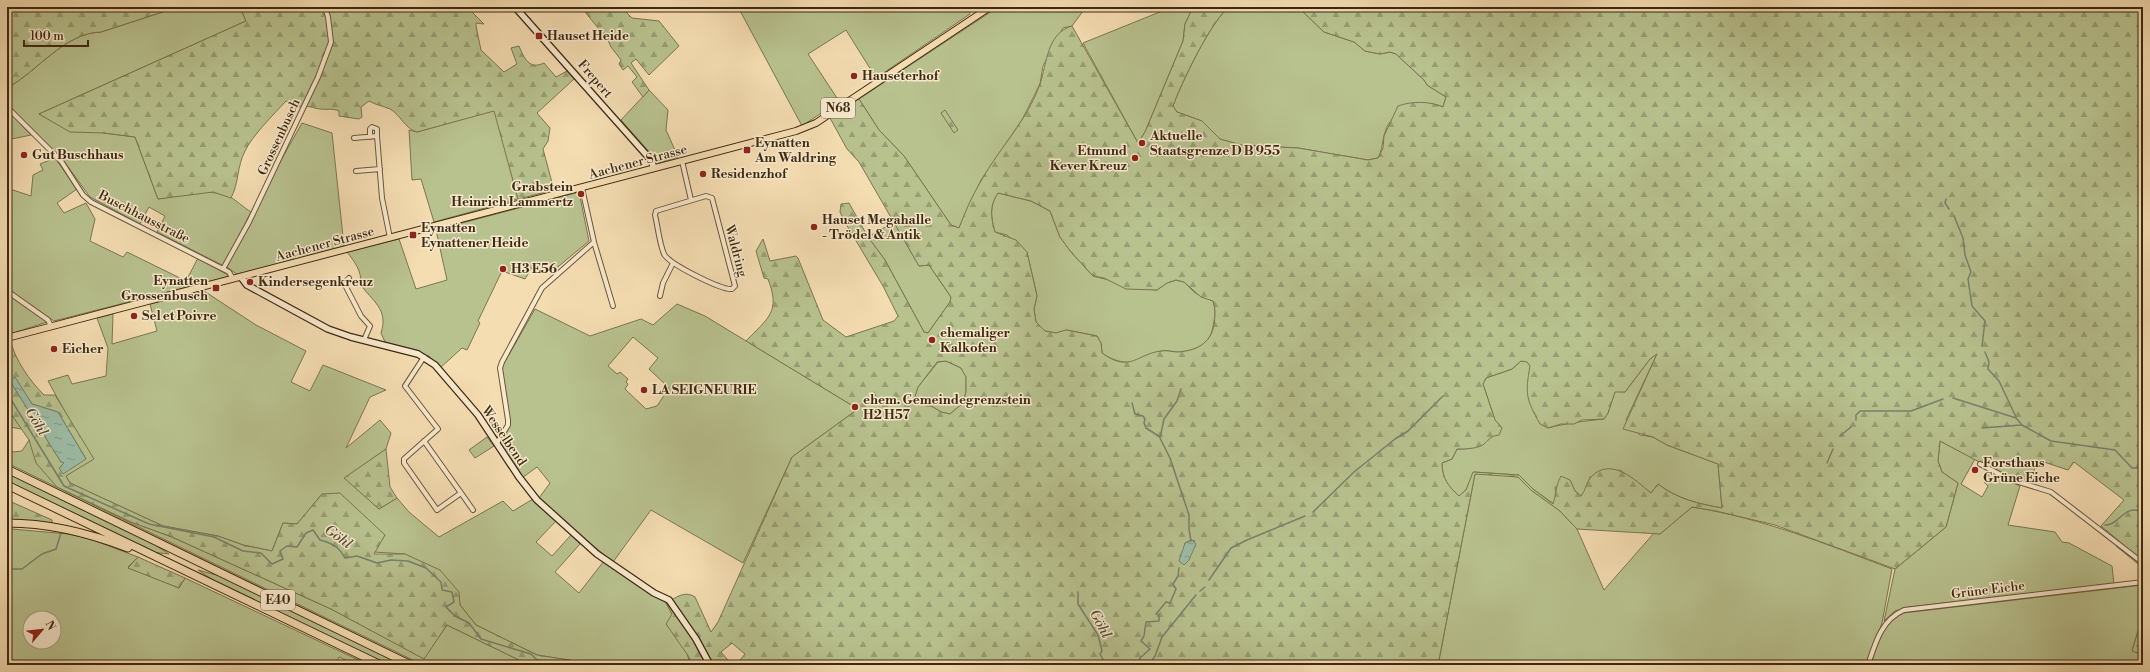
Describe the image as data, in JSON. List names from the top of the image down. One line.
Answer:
{"streets":{"highway":["E40"],"main road":["N68","Aachener Strasse"],"street":["Frepert","Grossenbusch","Buschhausstraße","Waldring","Wesselbend","Grüne Eiche"]},"crossings":[["Frepert","Aachener Strasse"],["Grossenbusch","Buschhausstraße"],["Aachener Strasse","Buschhausstraße"],["Aachener Strasse","Wesselbend"]],"water":["Göhl"],"places":{"transit":["Hauset Heide","Eynatten Am Waldring","Eynatten Eynattener Heide","Eynatten Grossenbusch"],"other":["Hauseterhof","Aktuelle Staatsgrenze D B 955","Gut Buschhaus","Etmund Kever Kreuz","Residenzhof","Grabstein Heinrich Lammertz","Hauset Megahalle - Trödel & Antik","H3 E56","Kindersegenkreuz","Sel et Poivre","ehemaliger Kalkofen","Eicher","LA SEIGNEURIE","ehem. Gemeindegrenzstein H2 H57","Forsthaus Grüne Eiche"]},"scale_bar":"100 m","north":"top right"}
